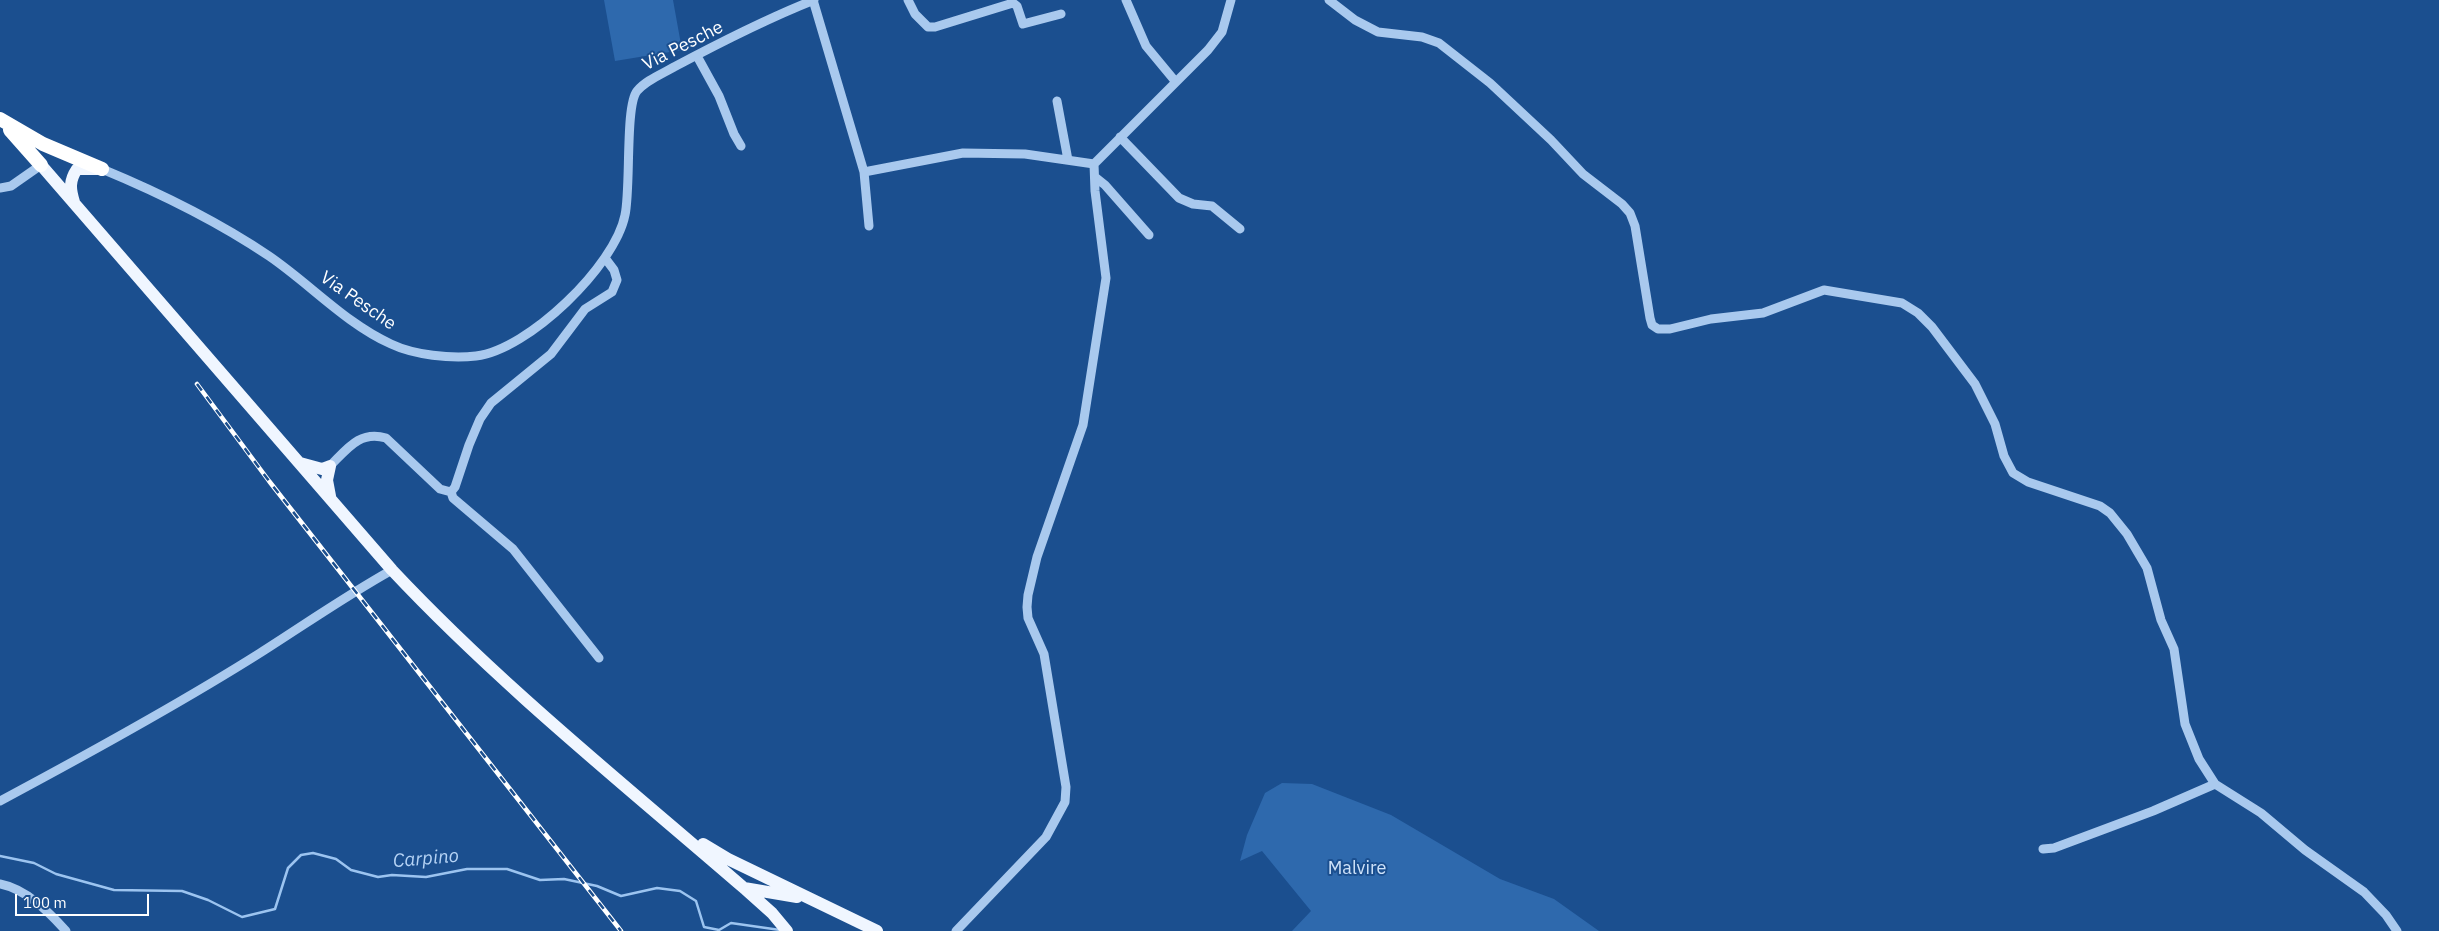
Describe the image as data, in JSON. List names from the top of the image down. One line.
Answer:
{"streets":{"street":["Via Pesche"]},"water":["Carpino"],"parks":["Malvire"],"scale_bar":"100 m"}
